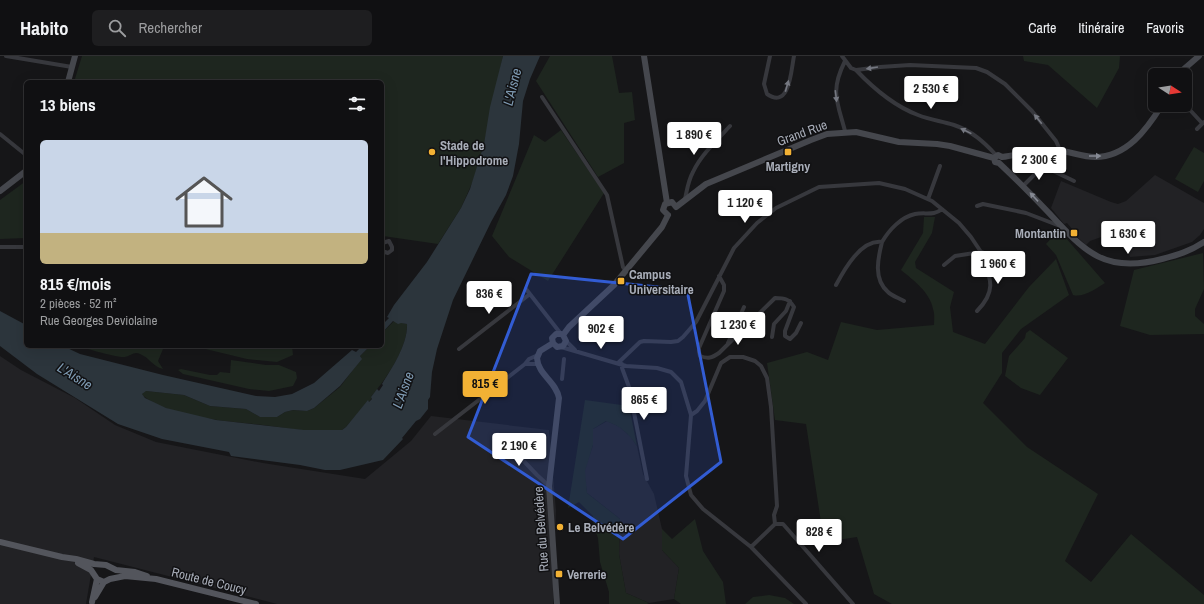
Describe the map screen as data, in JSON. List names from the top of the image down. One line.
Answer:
{"streets":{"main road":["Route de Coucy"],"street":["Grand Rue","Rue du Belvédère"]},"water":["L'Aisne"],"places":{"other":["Stade de l'Hippodrome","Le Belvédère"],"transit":["Martigny","Montantin","Campus Universitaire","Verrerie"]},"north":"right","page":{"header":"Habito","search":"Rechercher","nav":["Carte","Itinéraire","Favoris"],"price":["2 530 €","1 890 €","2 300 €","1 120 €","1 630 €","1 960 €","836 €","1 230 €","902 €","815 €","865 €","2 190 €","828 €"],"heading":"13 biens","list":[{"name":"815 €/mois","note":"2 pièces · 52 m² · Rue Georges Deviolaine"}]}}
